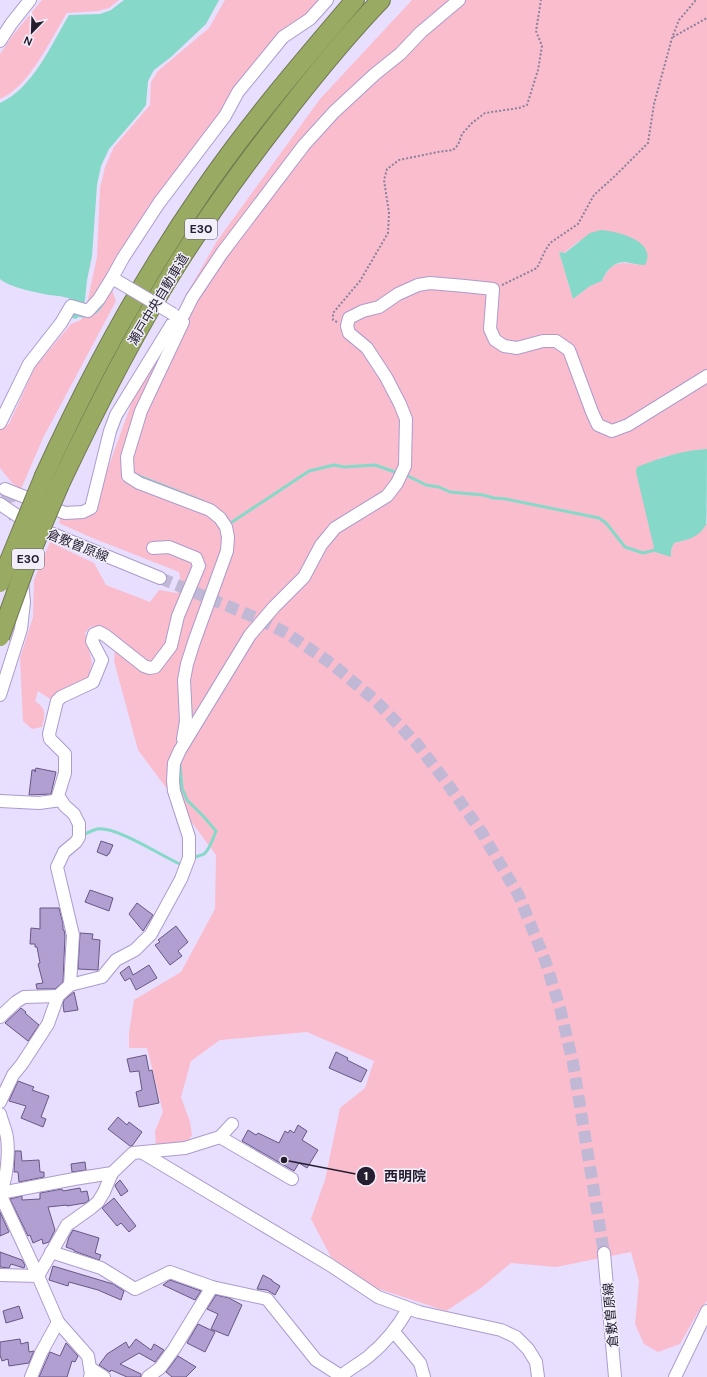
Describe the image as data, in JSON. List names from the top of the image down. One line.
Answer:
{"streets":{"highway":["E30","瀬戸中央自動車道"],"street":["倉敷曽原線"]},"places":["西明院"],"north":"bottom left"}
